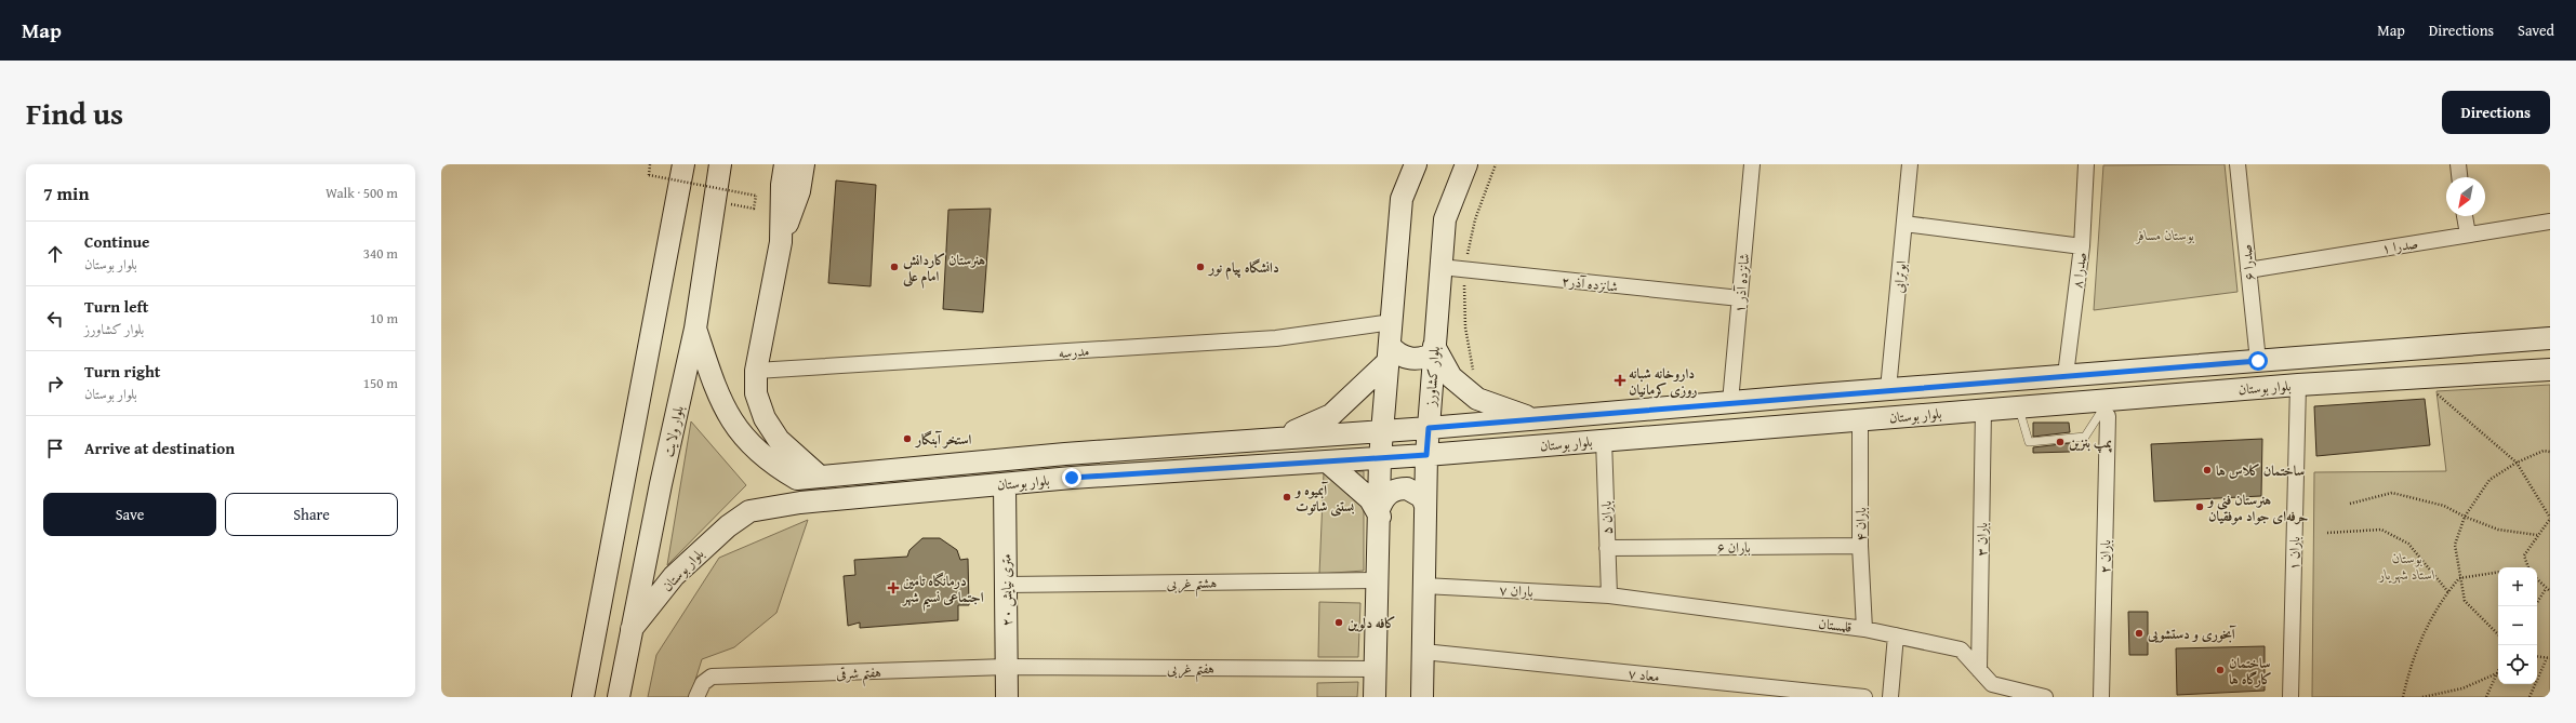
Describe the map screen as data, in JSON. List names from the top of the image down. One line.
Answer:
{"streets":{"main road":["بلوار کشاورز","بلوار بوستان","بلوار ولایت","۲۰ متری نیایش"],"street":["صدرا ۱","صدرا ۶","صدرا ۸","ابوترابی","شانزده آذر۲","شانزده آذر ۱","مدرسه","باران ۵","باران ۴","باران ۳","باران ۶","باران ۱","باران ۲","هشتم غربی","باران ۷","قلمستان","هفتم غربی","هفتم شرقی","معاد ۷"]},"crossings":[["صدرا ۱","صدرا ۶"],["صدرا ۶","بلوار بوستان"],["صدرا ۸","بلوار بوستان"],["ابوترابی","بلوار بوستان"],["شانزده آذر۲","شانزده آذر ۱"],["شانزده آذر۲","بلوار کشاورز"],["شانزده آذر ۱","بلوار بوستان"],["بلوار کشاورز","بلوار بوستان"],["بلوار کشاورز","باران ۷"],["بلوار کشاورز","معاد ۷"],["بلوار بوستان","بلوار ولایت"],["بلوار بوستان","باران ۵"],["بلوار بوستان","باران ۴"],["بلوار بوستان","باران ۳"],["بلوار بوستان","باران ۱"],["بلوار بوستان","باران ۲"],["بلوار بوستان","۲۰ متری نیایش"],["باران ۵","باران ۶"],["باران ۵","باران ۷"],["باران ۵","قلمستان"],["باران ۴","باران ۶"],["باران ۴","قلمستان"],["باران ۳","قلمستان"],["هشتم غربی","۲۰ متری نیایش"],["۲۰ متری نیایش","هفتم غربی"],["۲۰ متری نیایش","هفتم شرقی"],["باران ۷","قلمستان"],["هفتم غربی","هفتم شرقی"]],"parks":["بوستان مسافر","بوستان استاد شهریار"],"places":{"other":["هنرستان کاردانش امام علی","دانشگاه پیام نور","استخر آبنگار","پمپ بنزین","ساختمان کلاس ها","آبمیوه و بستنی شاتوت","هنرستان فنی و حرفه‌ای جواد موفقیان","کافه دلوین","آبخوری و دستشویی","ساختمان کارگاه ها"],"health":["داروخانه شبانه روزی کرمانیان","درمانگاه تامین اجتماعی نسیم شهر"]},"north":"bottom left","page":{"header":"Map","nav":["Map","Directions","Saved"],"title":"Find us","buttons":["Directions",["Save","Share"]],"heading":["7 min","Walk · 500 m"],"list":[["Continue","بلوار بوستان","340 m"],["Turn left","بلوار کشاورز","10 m"],["Turn right","بلوار بوستان","150 m"],"Arrive at destination"],"map_buttons":["+","−"]}}
